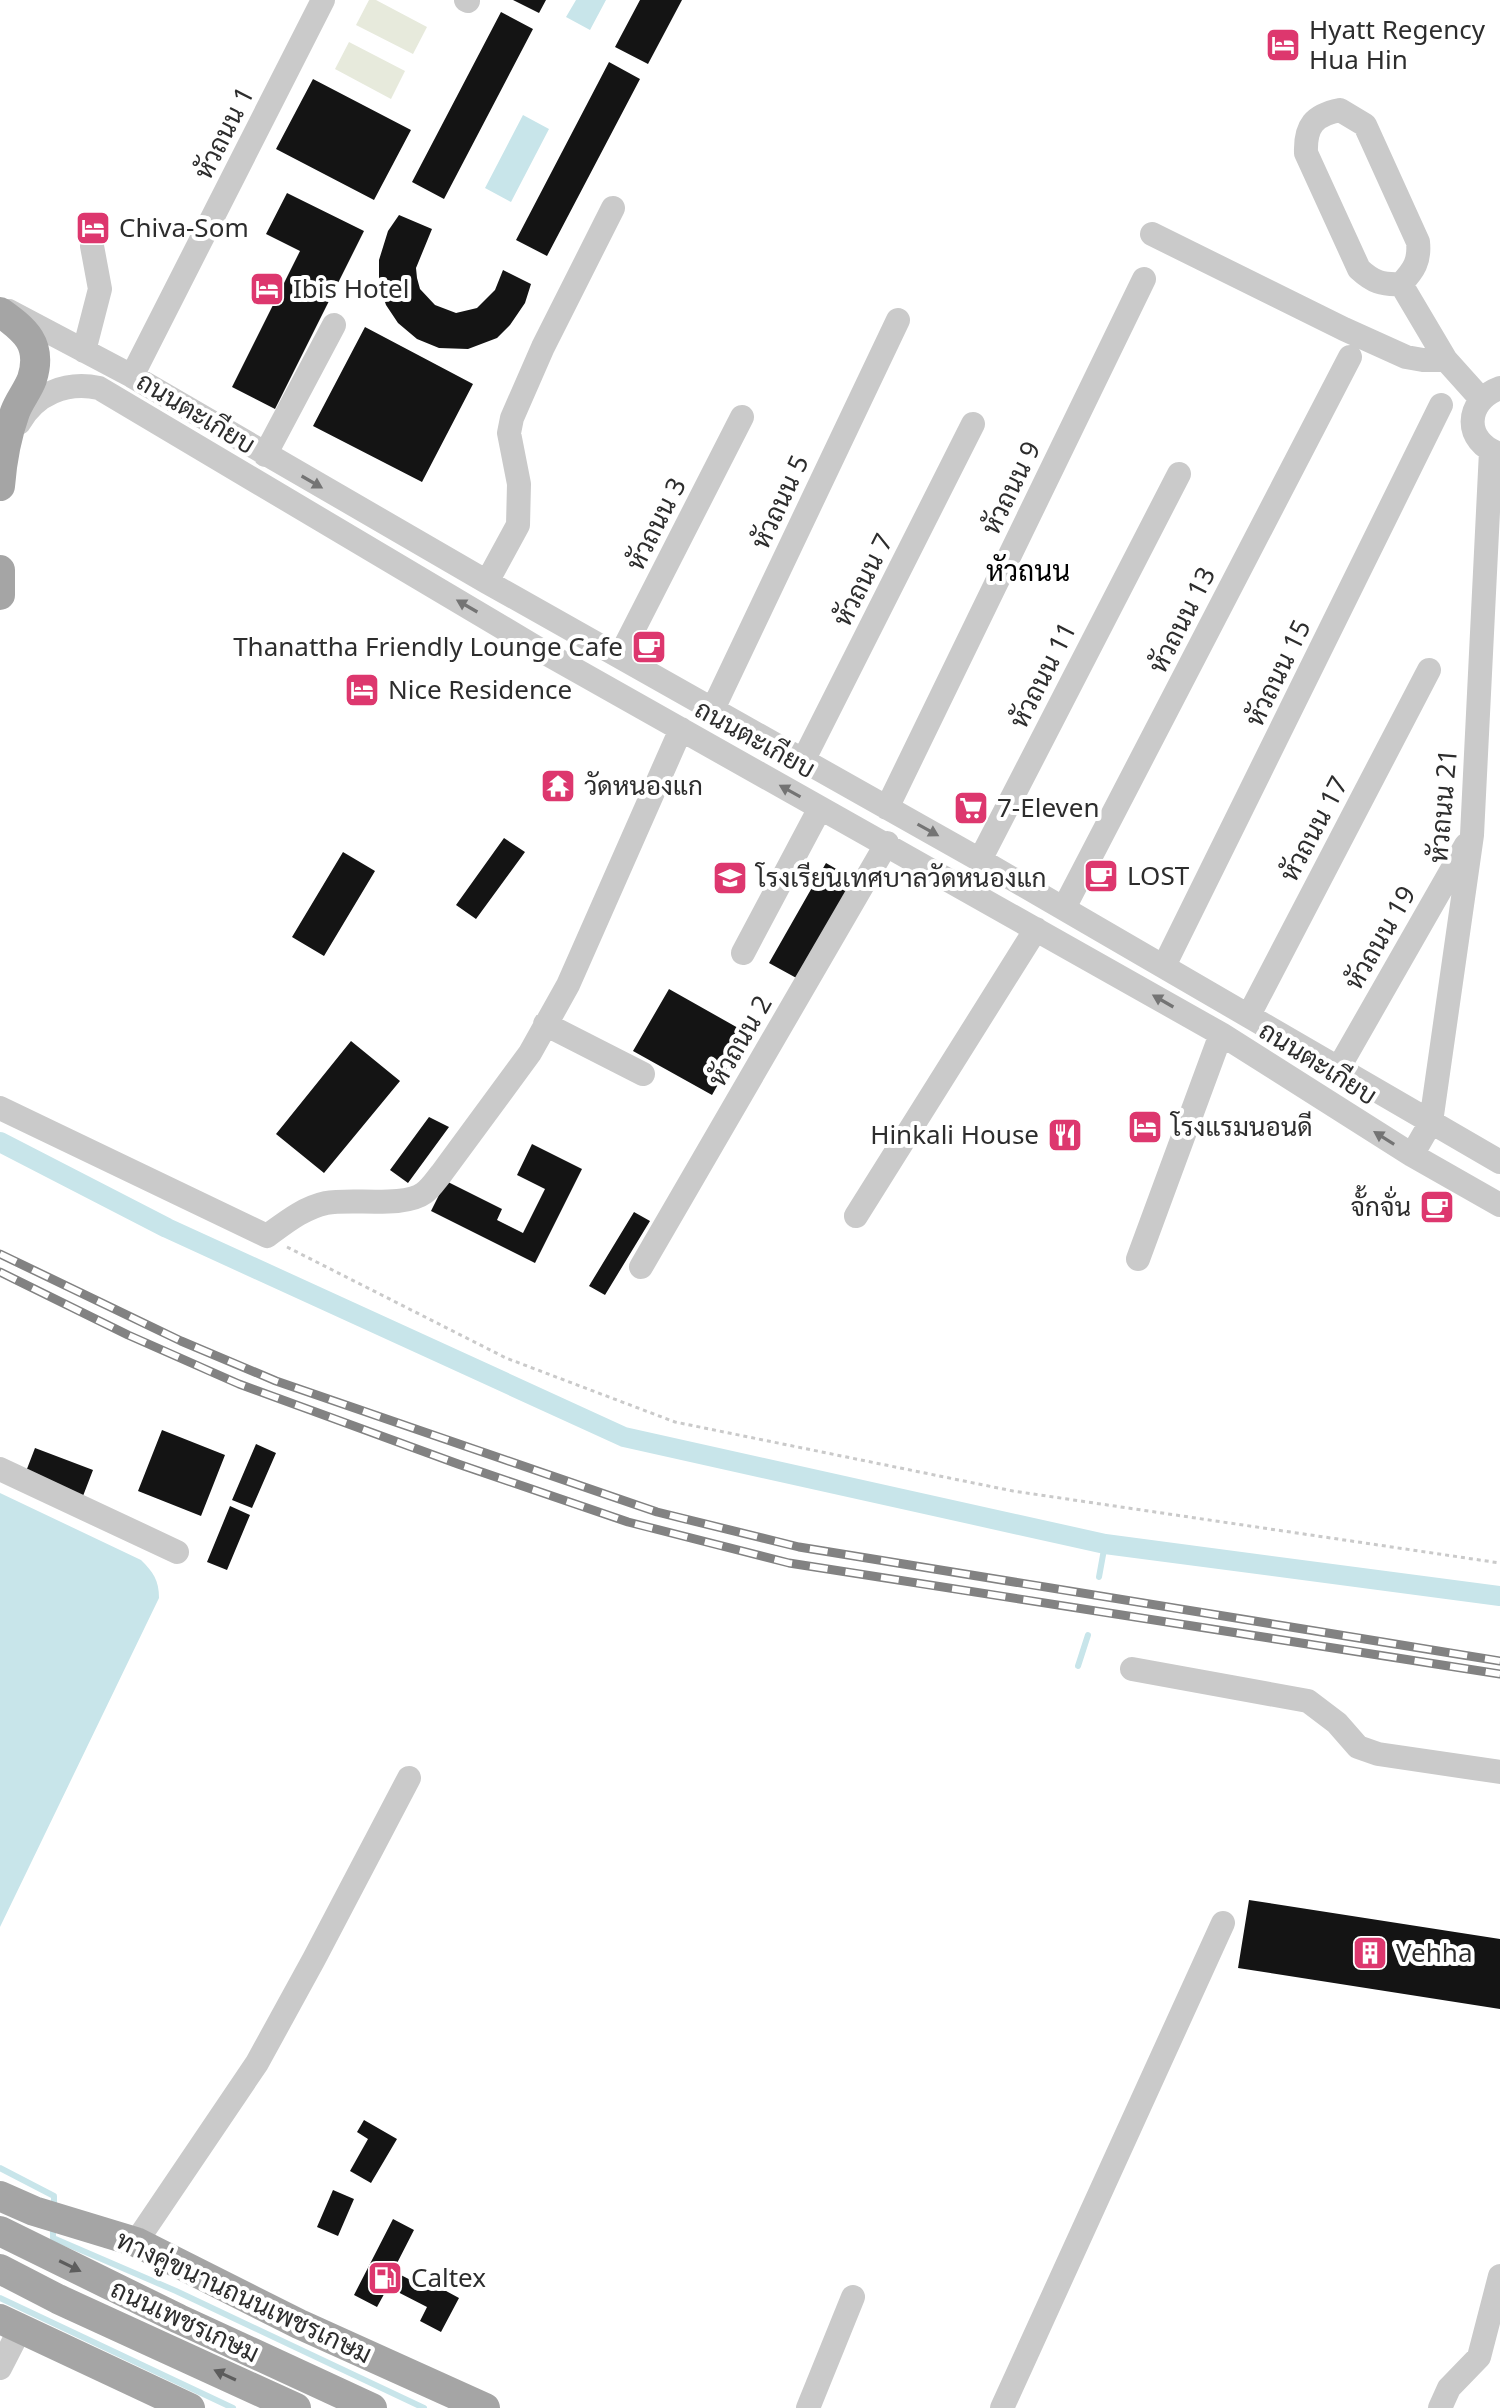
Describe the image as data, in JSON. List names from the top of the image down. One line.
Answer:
{"streets":{"main road":["ทางคู่ขนานถนนเพชรเกษม","ถนนเพชรเกษม"],"street":["หัวถนน 1","ถนนตะเกียบ","หัวถนน 9","หัวถนน 5","หัวถนน 3","หัวถนน 7","หัวถนน 13","หัวถนน 15","หัวถนน 11","หัวถนน 21","หัวถนน 17","หัวถนน 19","หัวถนน 2"]},"crossings":[["หัวถนน 1","ถนนตะเกียบ"],["ถนนตะเกียบ","หัวถนน 9"],["ถนนตะเกียบ","หัวถนน 5"],["ถนนตะเกียบ","หัวถนน 3"],["ถนนตะเกียบ","หัวถนน 7"],["ถนนตะเกียบ","หัวถนน 13"],["ถนนตะเกียบ","หัวถนน 15"],["ถนนตะเกียบ","หัวถนน 11"],["ถนนตะเกียบ","หัวถนน 21"],["ถนนตะเกียบ","หัวถนน 17"],["ถนนตะเกียบ","หัวถนน 19"],["ถนนตะเกียบ","หัวถนน 2"],["หัวถนน 21","หัวถนน 19"],["ทางคู่ขนานถนนเพชรเกษม","ถนนเพชรเกษม"]],"districts":["หัวถนน"],"places":{"hotel":["Hyatt Regency Hua Hin","Chiva-Som","Ibis Hotel","Nice Residence","โรงแรมนอนดี"],"cafe":["Thanattha Friendly Lounge Cafe","LOST","จั้กจั่น"],"temple":["วัดหนองแก"],"supermarket":["7-Eleven"],"school or university":["โรงเรียนเทศบาลวัดหนองแก"],"restaurant":["Hinkali House"],"building":["Vehha"],"fuel station":["Caltex"]}}
